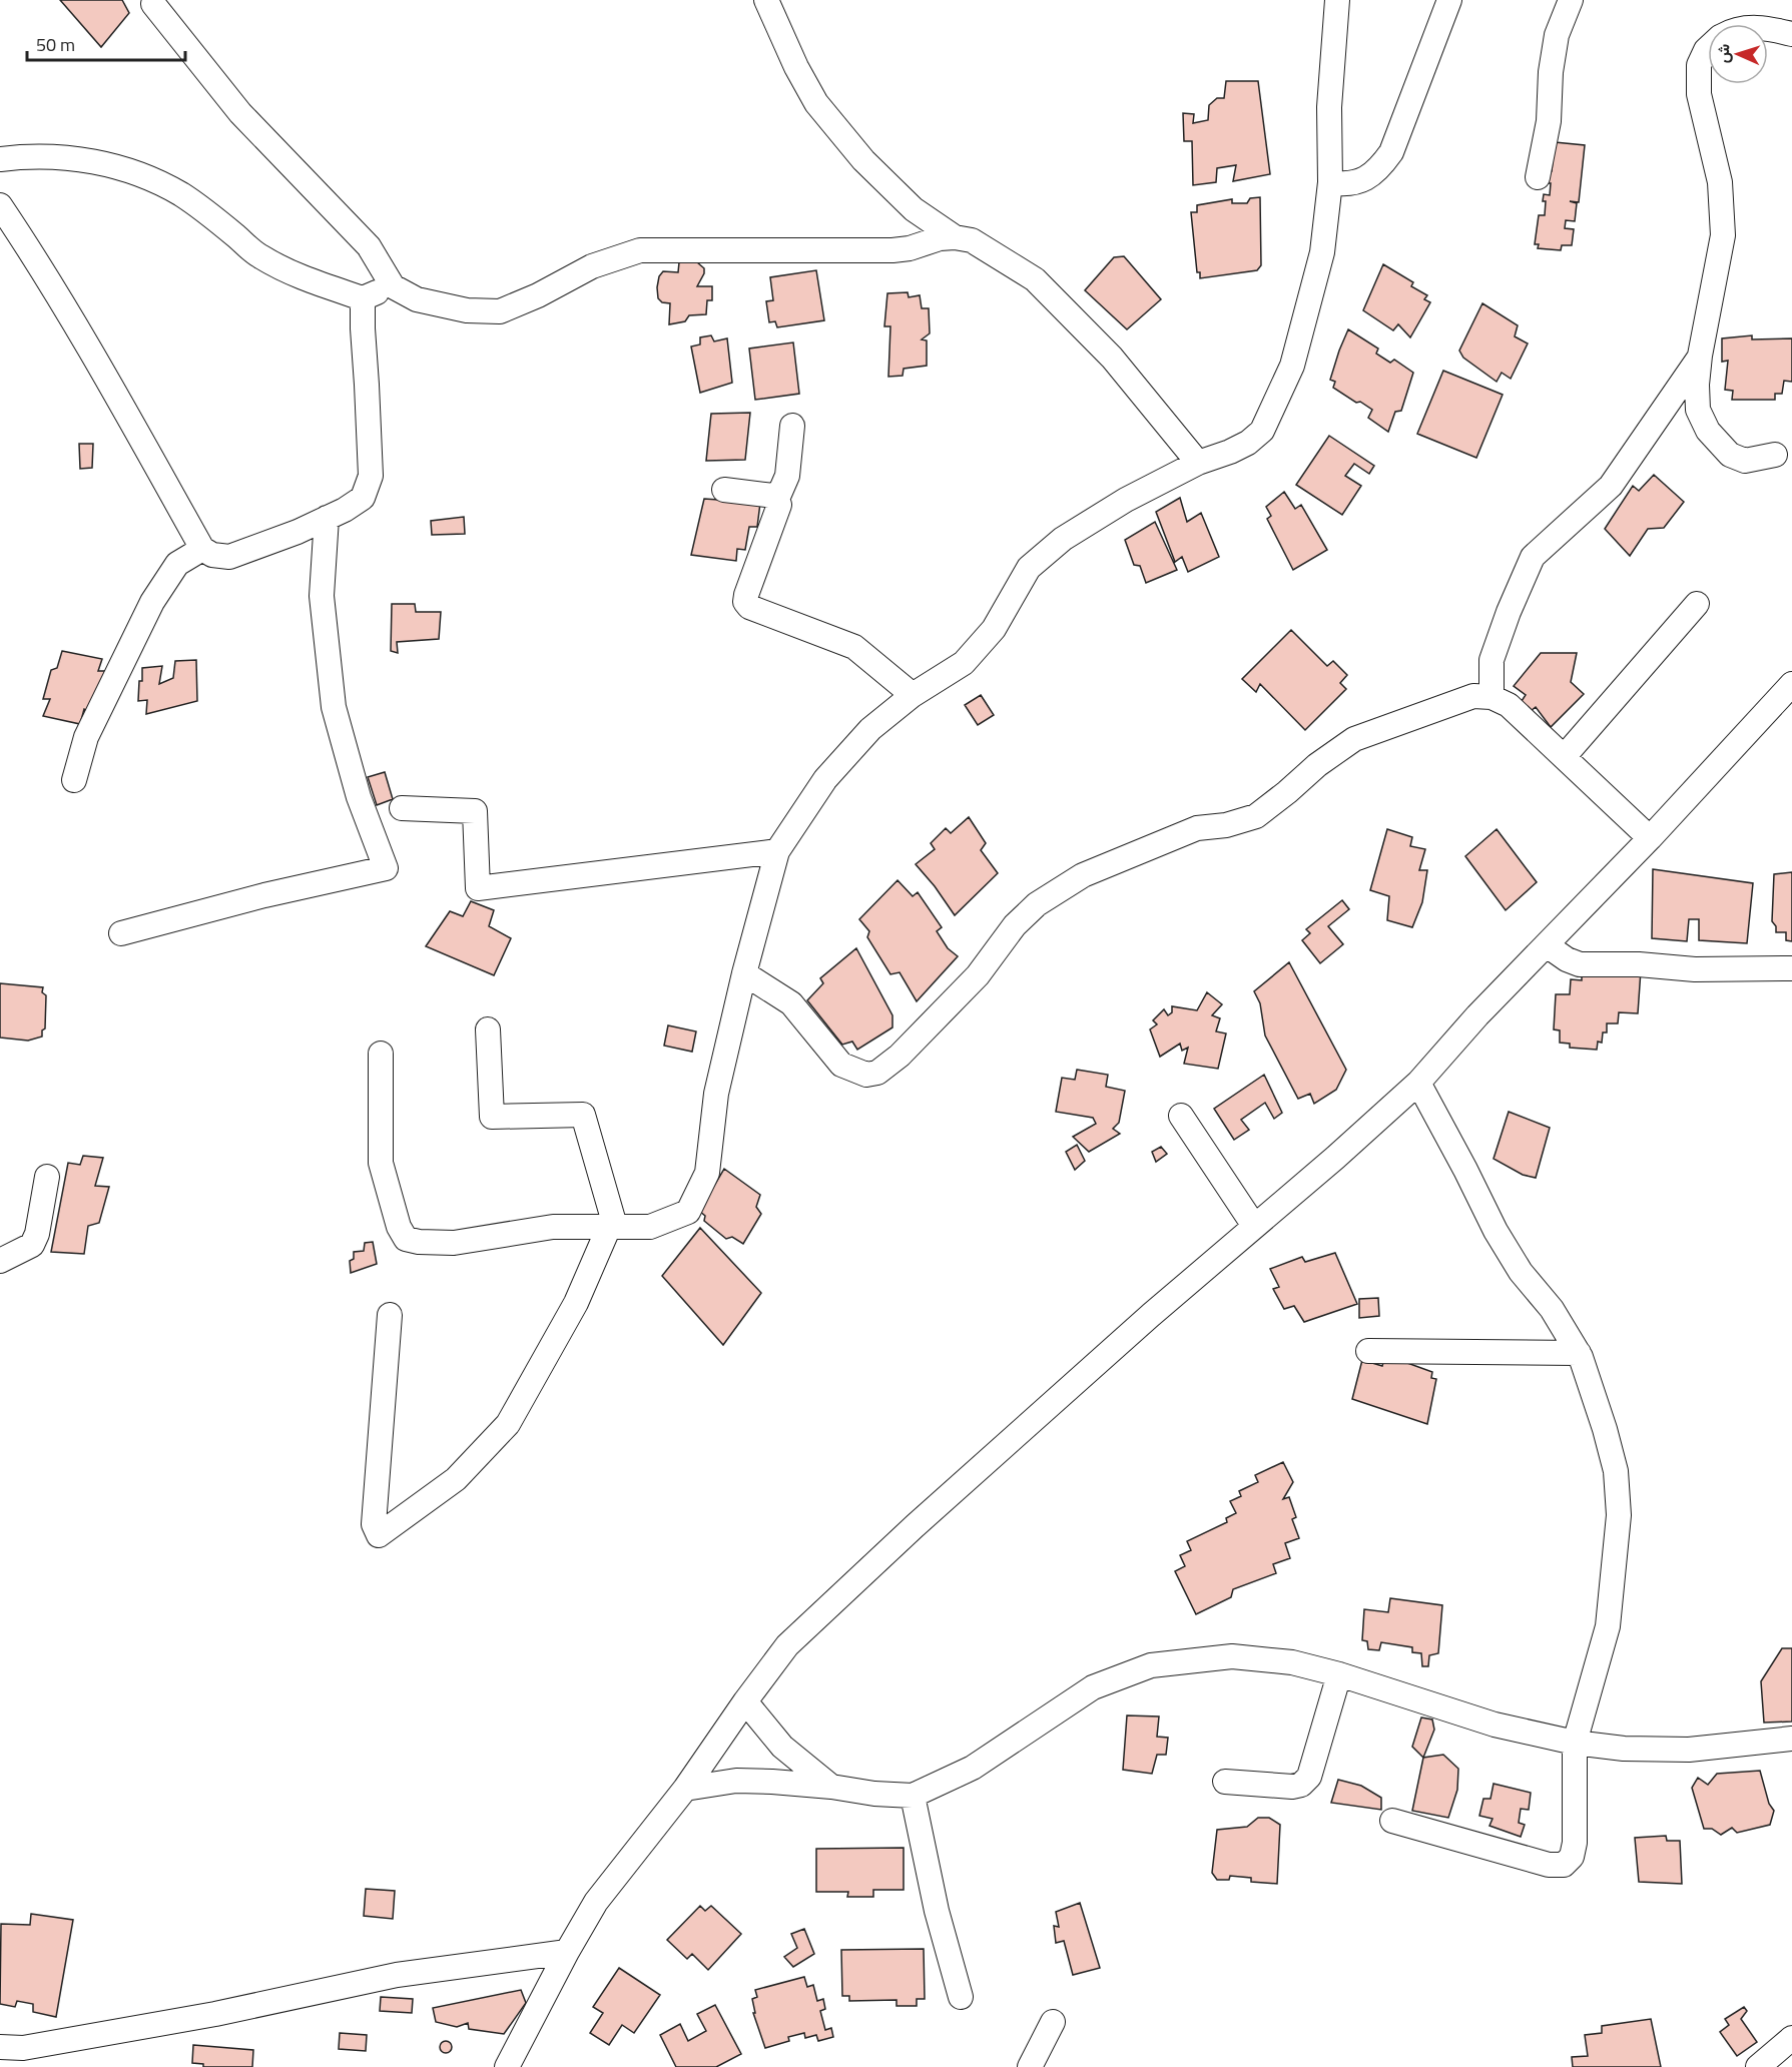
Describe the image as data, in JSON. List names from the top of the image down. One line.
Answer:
{"scale_bar":"50 m","north":"left"}
